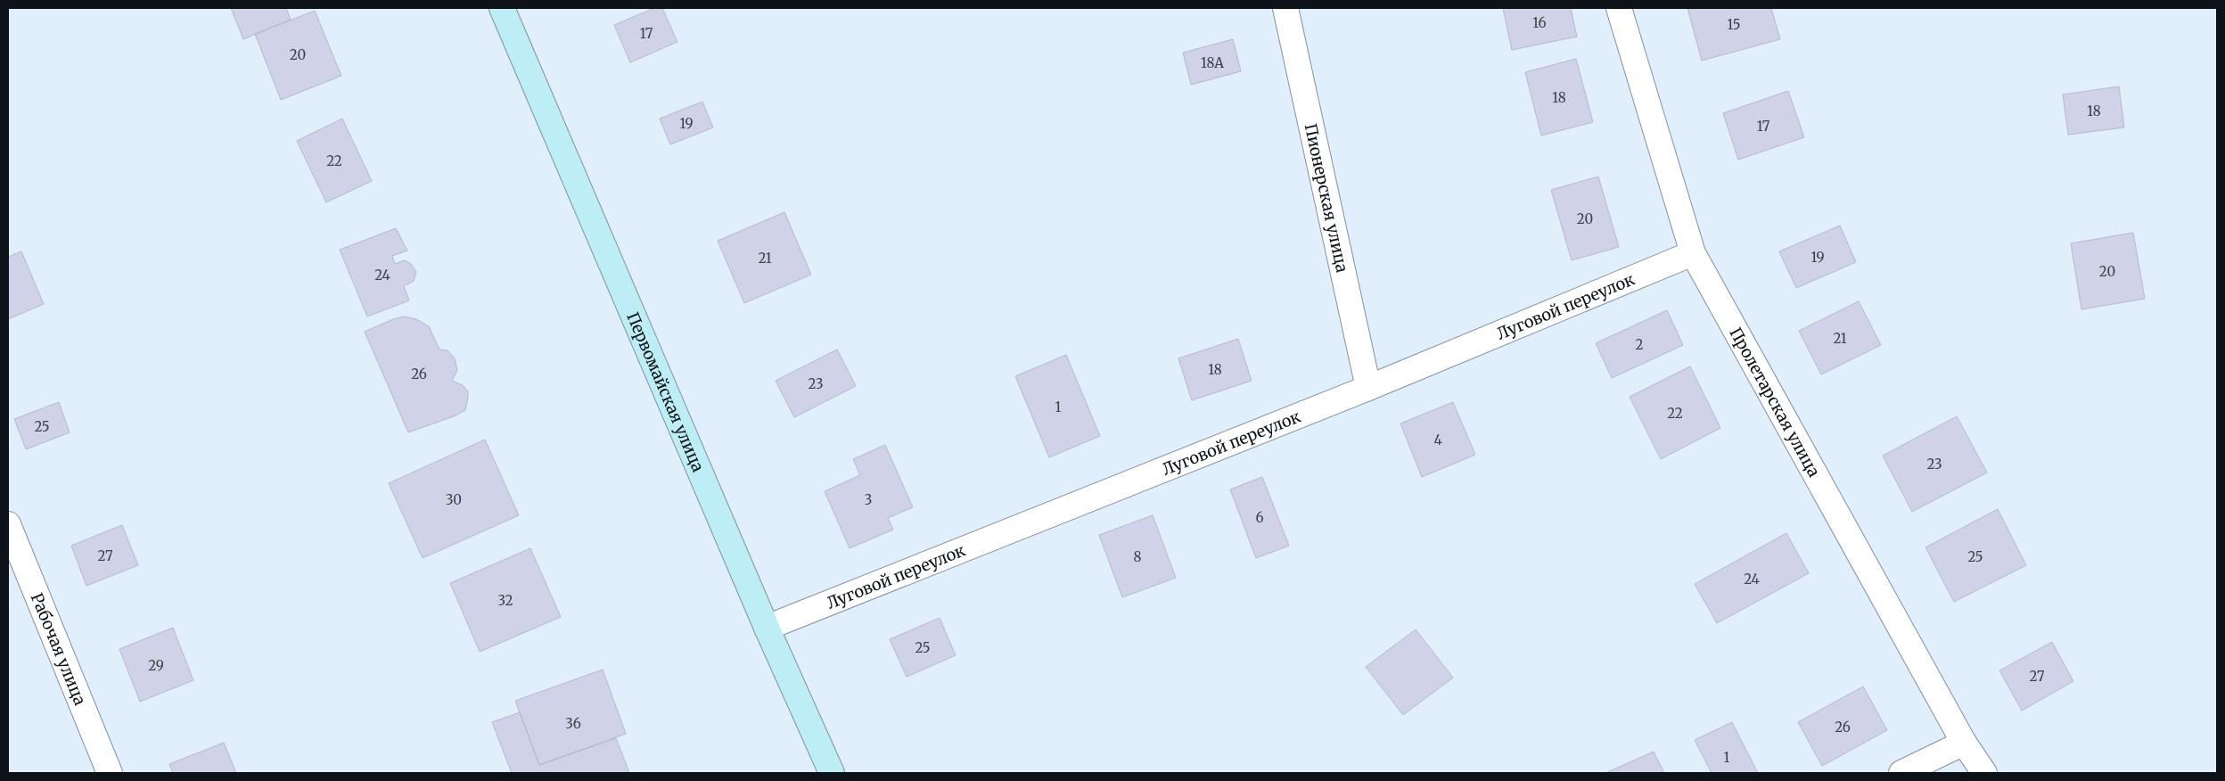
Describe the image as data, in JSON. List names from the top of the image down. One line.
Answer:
{"streets":{"main road":["Первомайская улица"],"street":["Пионерская улица","Луговой переулок","Пролетарская улица","Рабочая улица"]},"crossings":[["Пионерская улица","Луговой переулок"],["Луговой переулок","Первомайская улица"],["Луговой переулок","Пролетарская улица"]],"house_numbers":["16","15","17","20","18А","18","18","19","17","22","20","19","21","20","24","21","2","18","26","23","1","22","25","4","23","30","3","6","27","8","25","24","32","25","29","27","36","26","1"]}
